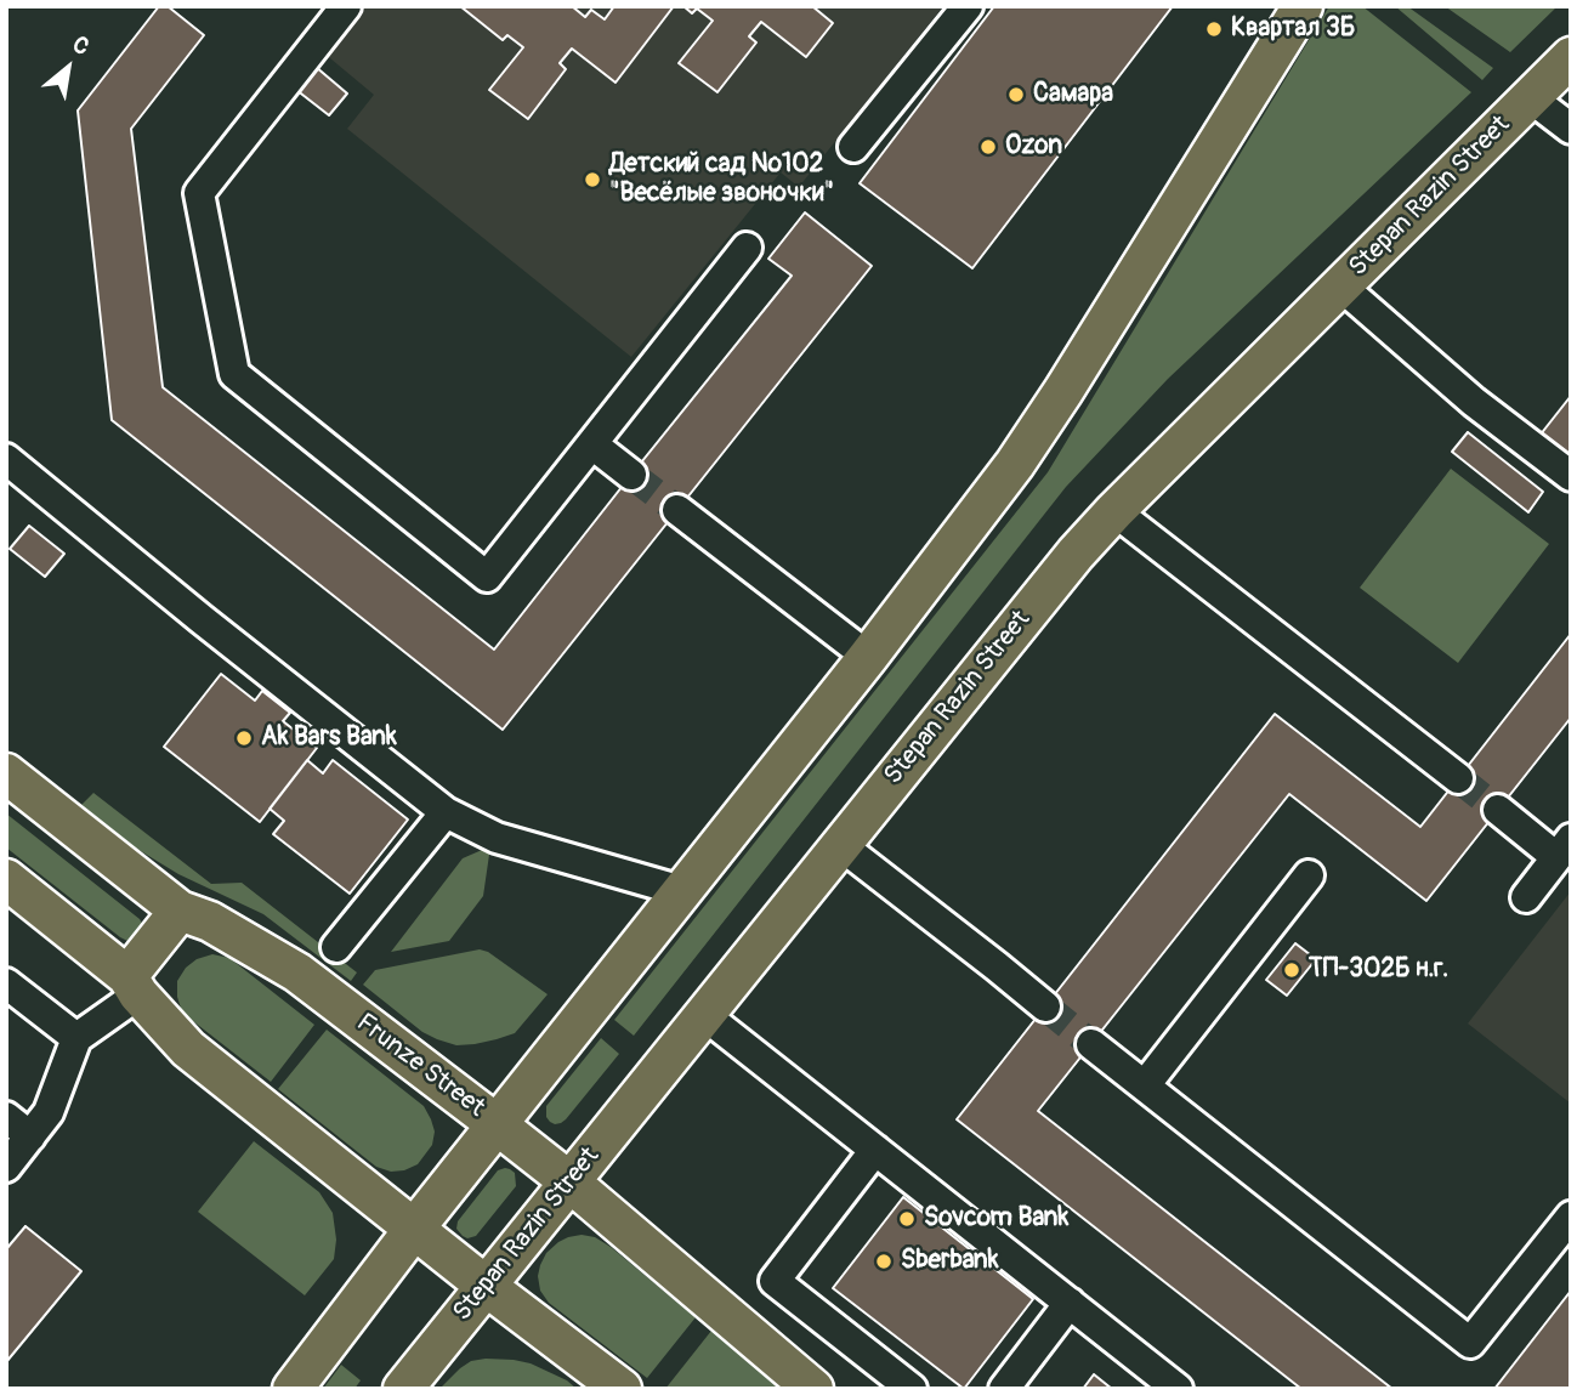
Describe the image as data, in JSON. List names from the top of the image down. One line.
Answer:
{"streets":{"main road":["Stepan Razin Street","Frunze Street"]},"crossings":[["Stepan Razin Street","Frunze Street"]],"places":["Квартал 3Б","Самара","Ozon","Детский сад №102 \"Весёлые звоночки\"","Ak Bars Bank","ТП-302Б н.г.","Sovcom Bank","Sberbank"],"north":"top right"}
